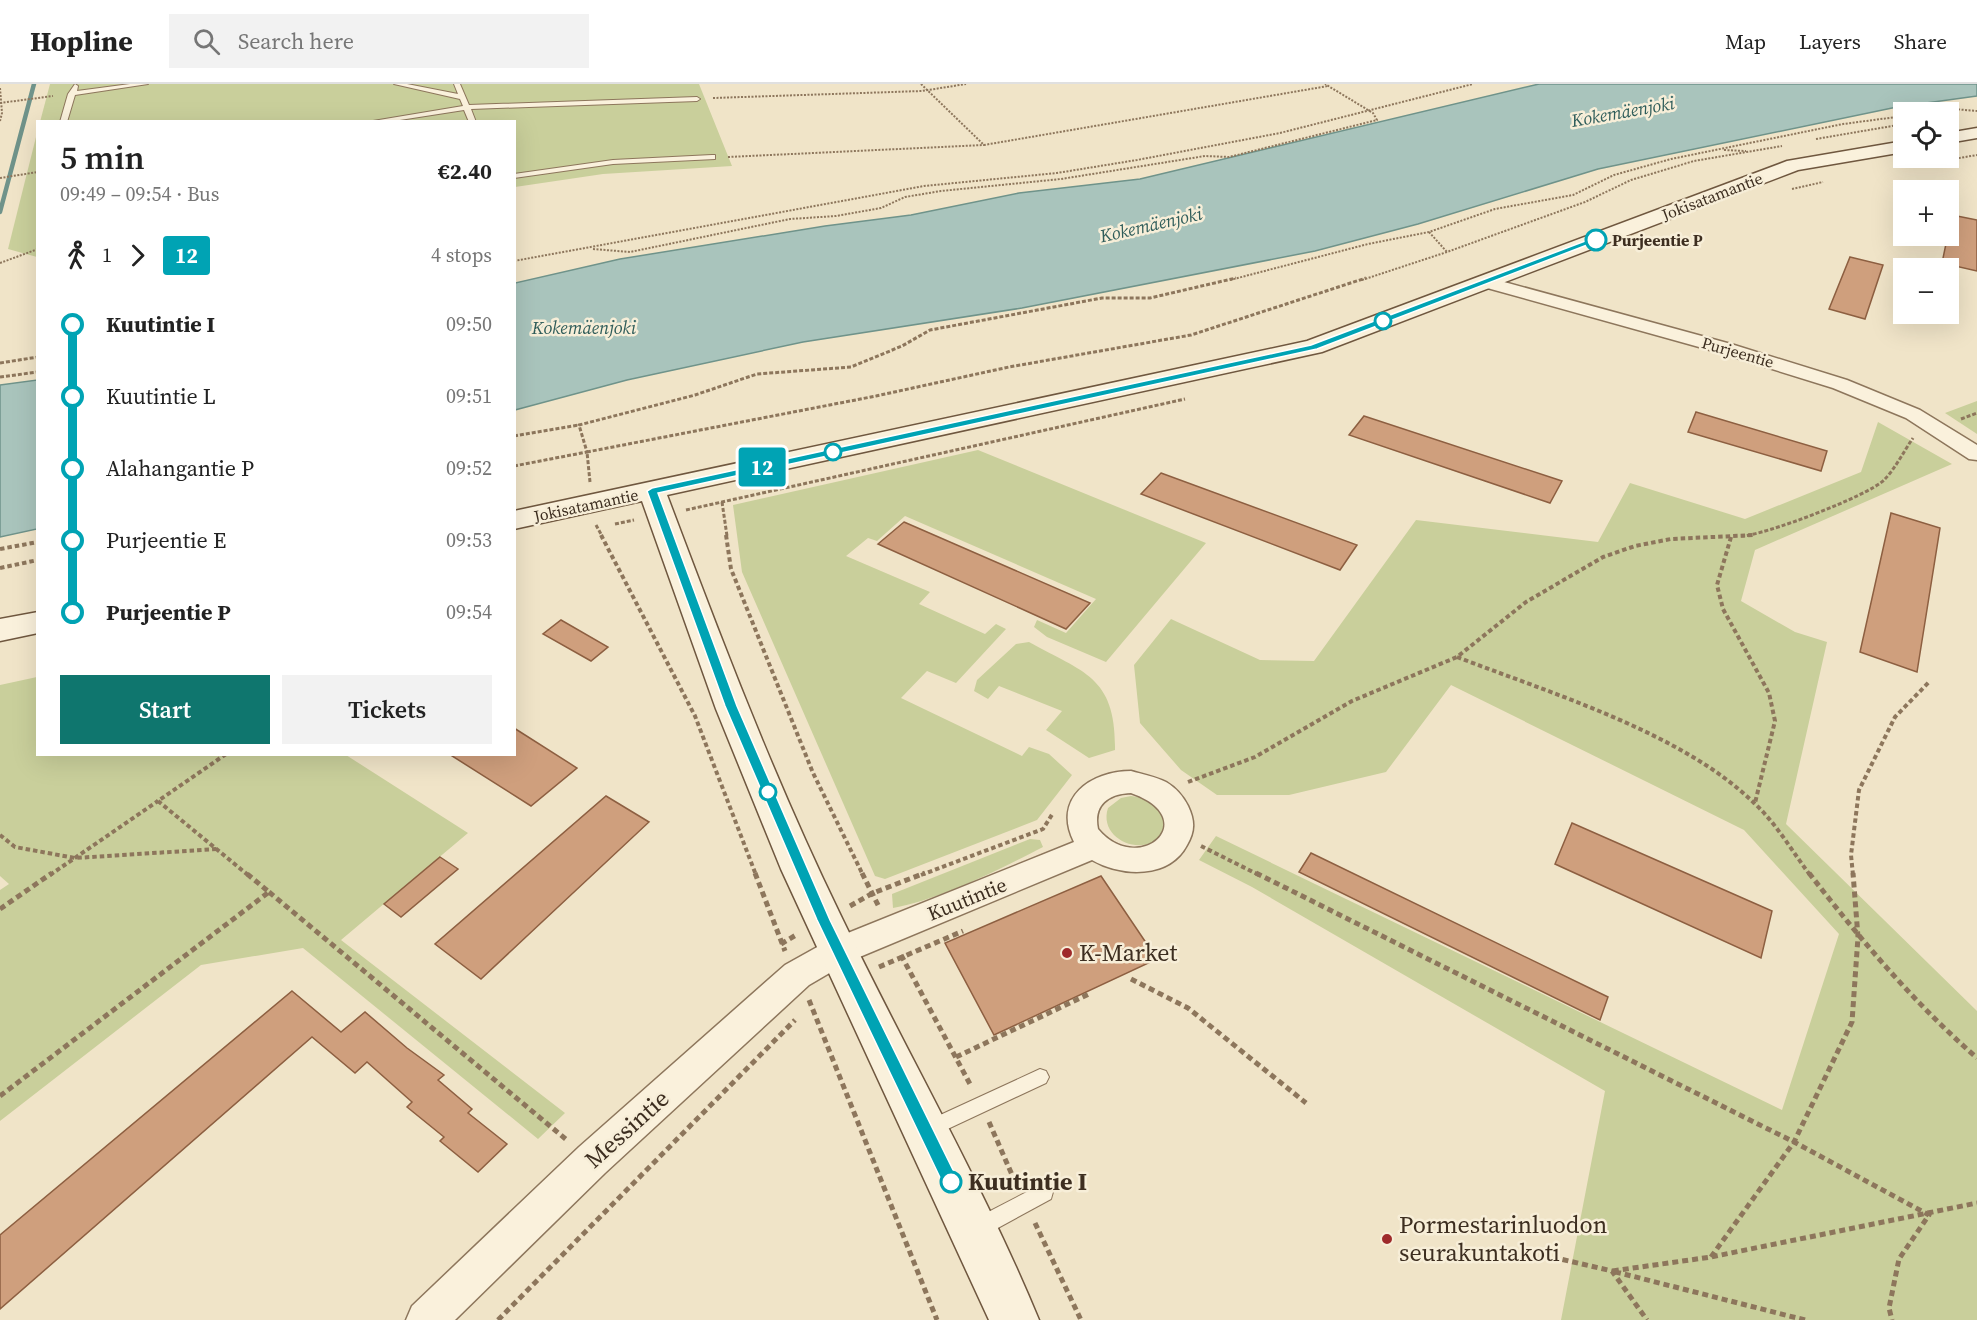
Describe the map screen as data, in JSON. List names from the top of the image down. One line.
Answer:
{"streets":{"street":["Jokisatamantie","Purjeentie","Kuutintie","Messintie"]},"crossings":[["Jokisatamantie","Purjeentie"],["Kuutintie","Messintie"]],"water":["Kokemäenjoki"],"places":["Purjeentie P","K-Market","Kuutintie I","Pormestarinluodon seurakuntakoti"],"lines":["bus line 12"],"page":{"header":"Hopline","search":"Search here","nav":["Map","Layers","Share"],"on_map":"12","map_buttons":["+","−"],"heading":["5 min","09:49 – 09:54 · Bus","€2.40"],"legs":["1","12","4 stops"],"list":[{"name":"Kuutintie I","value":"09:50"},{"name":"Kuutintie L","value":"09:51"},{"name":"Alahangantie P","value":"09:52"},{"name":"Purjeentie E","value":"09:53"},{"name":"Purjeentie P","value":"09:54"}],"buttons":["Start","Tickets"]}}
